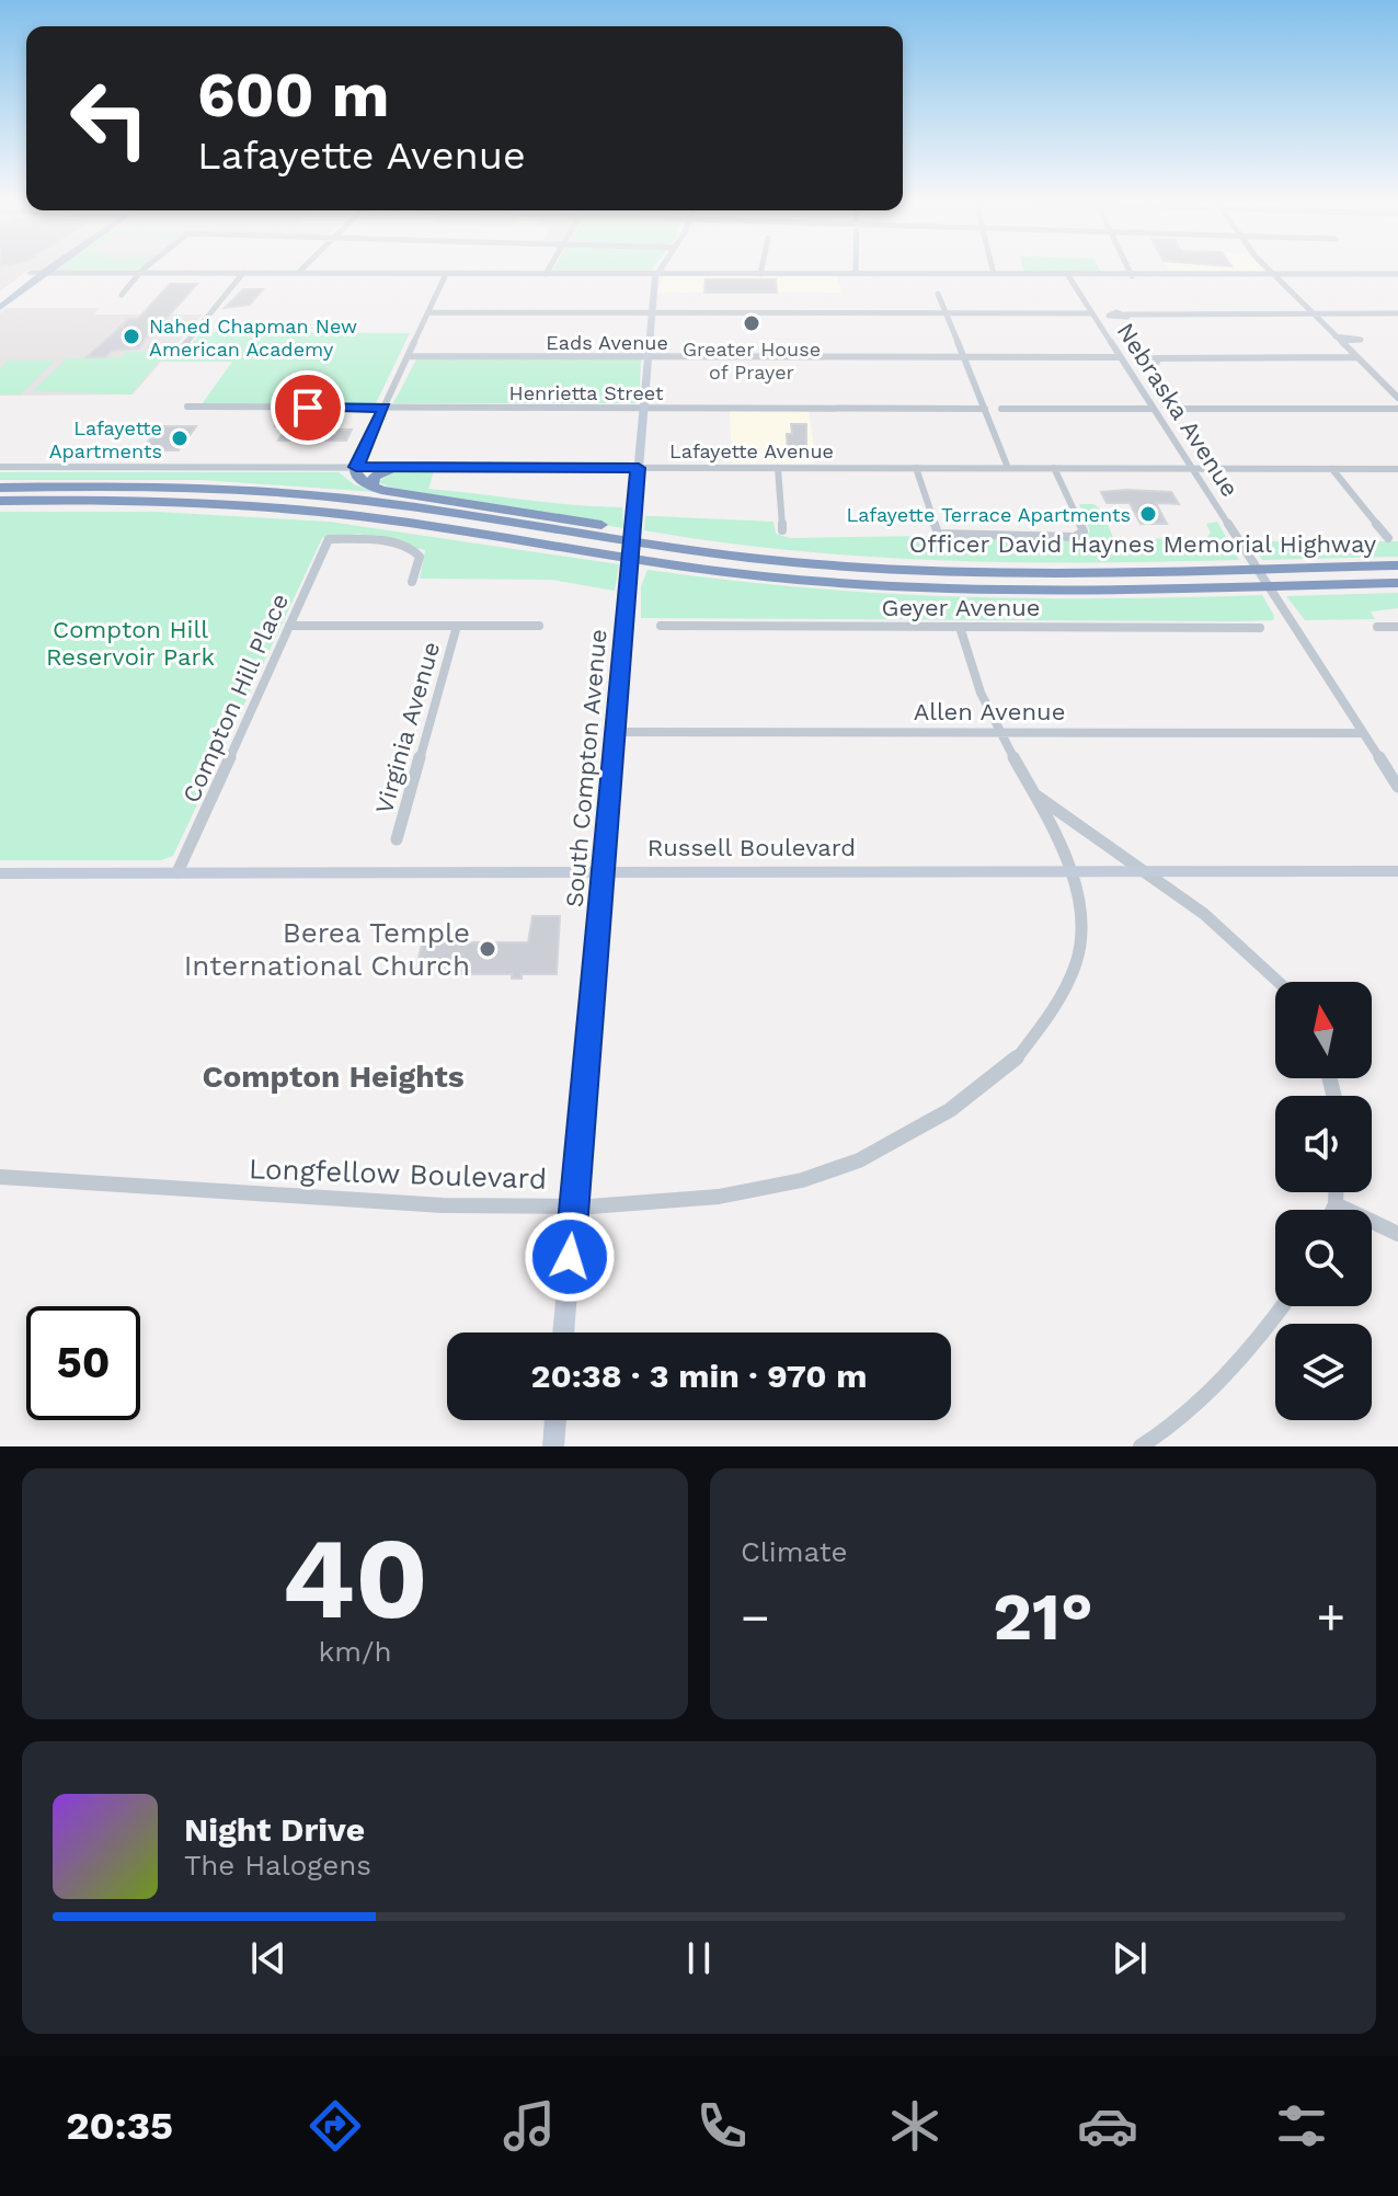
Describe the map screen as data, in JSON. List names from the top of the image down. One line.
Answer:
{"streets":{"highway":["Officer David Haynes Memorial Highway"],"main road":["South Compton Avenue","Russell Boulevard"],"street":["Eads Avenue","Henrietta Street","Nebraska Avenue","Lafayette Avenue","Geyer Avenue","Compton Hill Place","Allen Avenue","Virginia Avenue","Longfellow Boulevard"]},"crossings":[["Eads Avenue","Nebraska Avenue"],["Eads Avenue","South Compton Avenue"],["Henrietta Street","South Compton Avenue"],["Nebraska Avenue","Lafayette Avenue"],["Nebraska Avenue","Allen Avenue"],["Lafayette Avenue","South Compton Avenue"],["Geyer Avenue","Longfellow Boulevard"],["Compton Hill Place","Russell Boulevard"],["Allen Avenue","South Compton Avenue"],["Allen Avenue","Longfellow Boulevard"],["South Compton Avenue","Russell Boulevard"],["South Compton Avenue","Longfellow Boulevard"],["Russell Boulevard","Longfellow Boulevard"]],"districts":["Compton Heights"],"parks":["Compton Hill Reservoir Park"],"places":["Greater House of Prayer","Nahed Chapman New American Academy","Lafayette Apartments","Lafayette Terrace Apartments","Berea Temple International Church"],"north":"top","page":{"turn":["600 m","Lafayette Avenue"],"limit":"50","trip":"20:38 · 3 min · 970 m","tile":[["40","km/h"],"Climate"],"heat":["−","21°","+"],"song":["Night Drive","The Halogens"],"tabs":"20:35"}}
